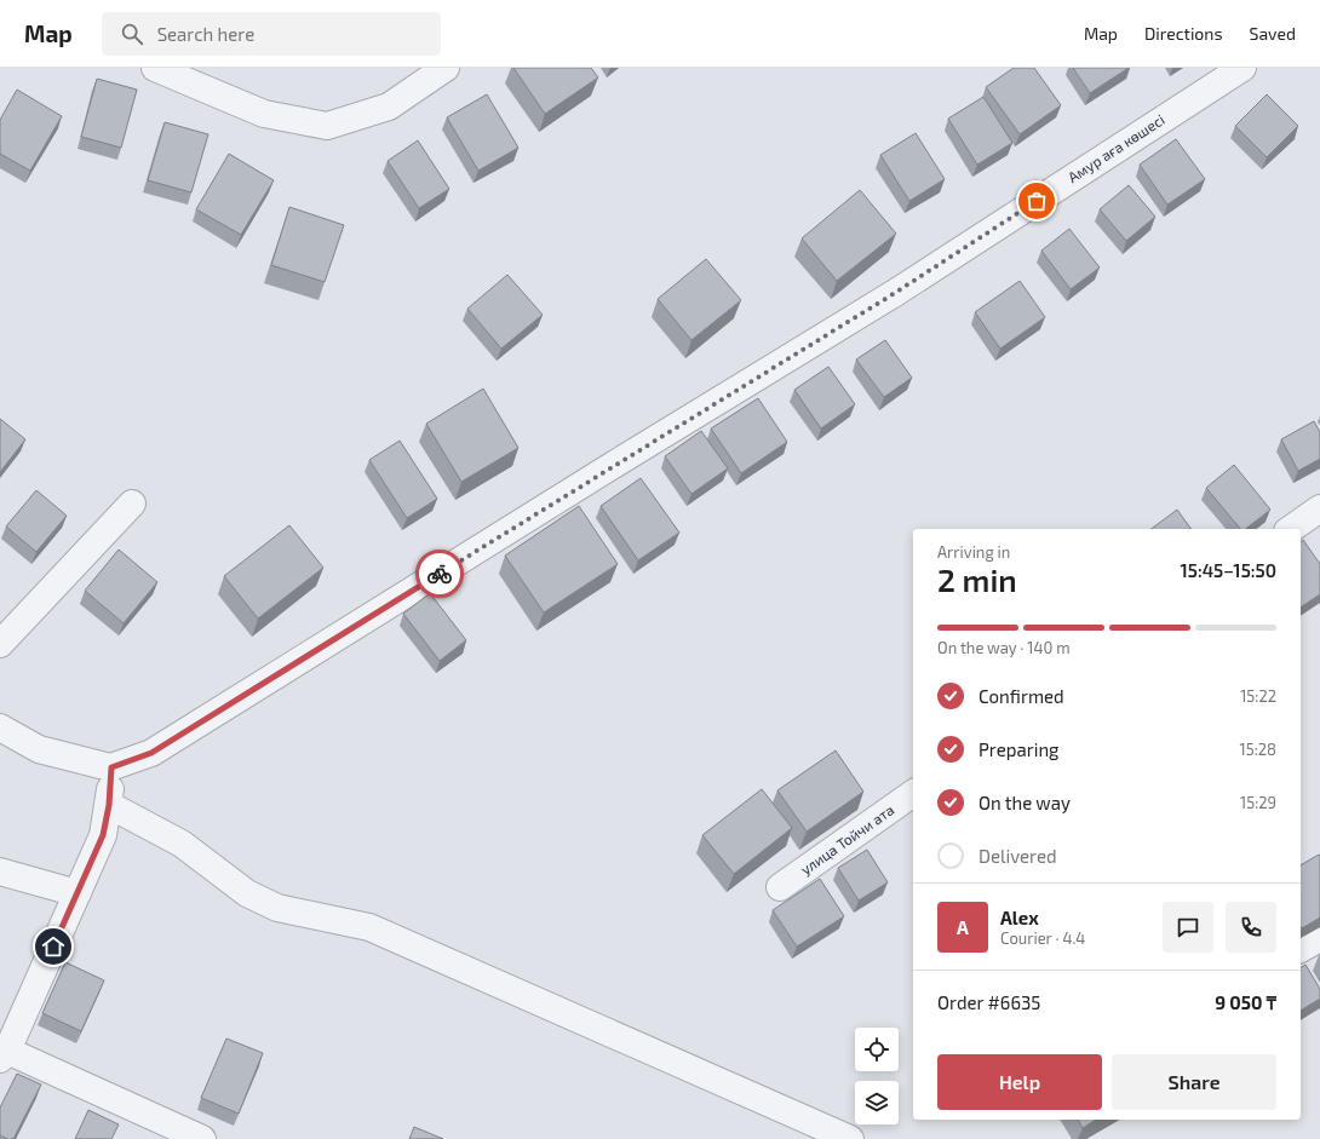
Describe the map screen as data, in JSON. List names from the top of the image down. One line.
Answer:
{"streets":{"street":["Амур аға көшесі","улица Тойчи ата"]},"page":{"header":"Map","search":"Search here","nav":["Map","Directions","Saved"],"heading":["2 min","Arriving in","15:45–15:50"],"panel":["Alex","Courier · 4.4","Order #6635","9 050 ₸"],"bar":"On the way · 140 m","list":[["Confirmed","15:22"],["Preparing","15:28"],["On the way","15:29"],"Delivered"],"round":"A","buttons":["Help","Share"]}}
